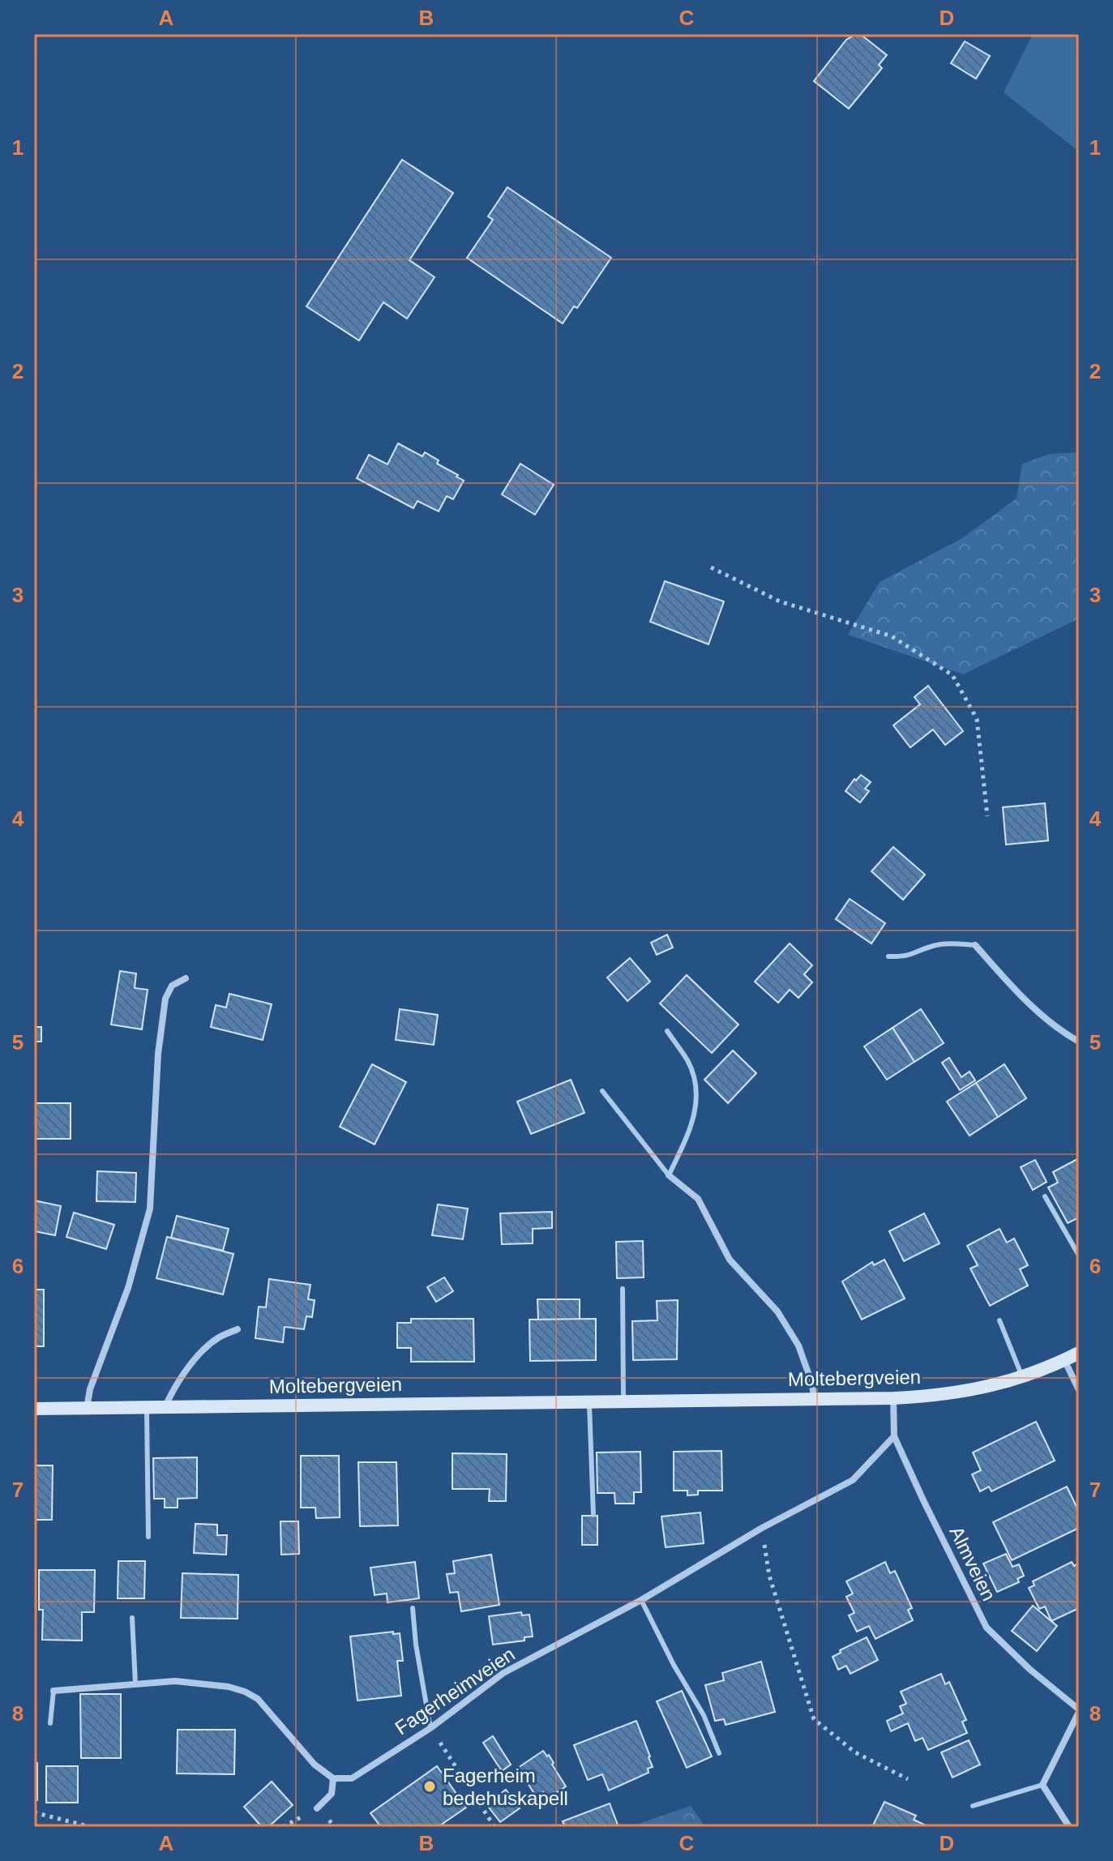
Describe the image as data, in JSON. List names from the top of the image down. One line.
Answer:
{"streets":{"main road":["Moltebergveien"],"street":["Almveien","Fagerheimveien"]},"crossings":[["Moltebergveien","Almveien"],["Almveien","Fagerheimveien"]],"places":["Fagerheim bedehuskapell"],"grid":{"columns":["A","B","C","D"],"rows":["1","2","3","4","5","6","7","8"]}}
